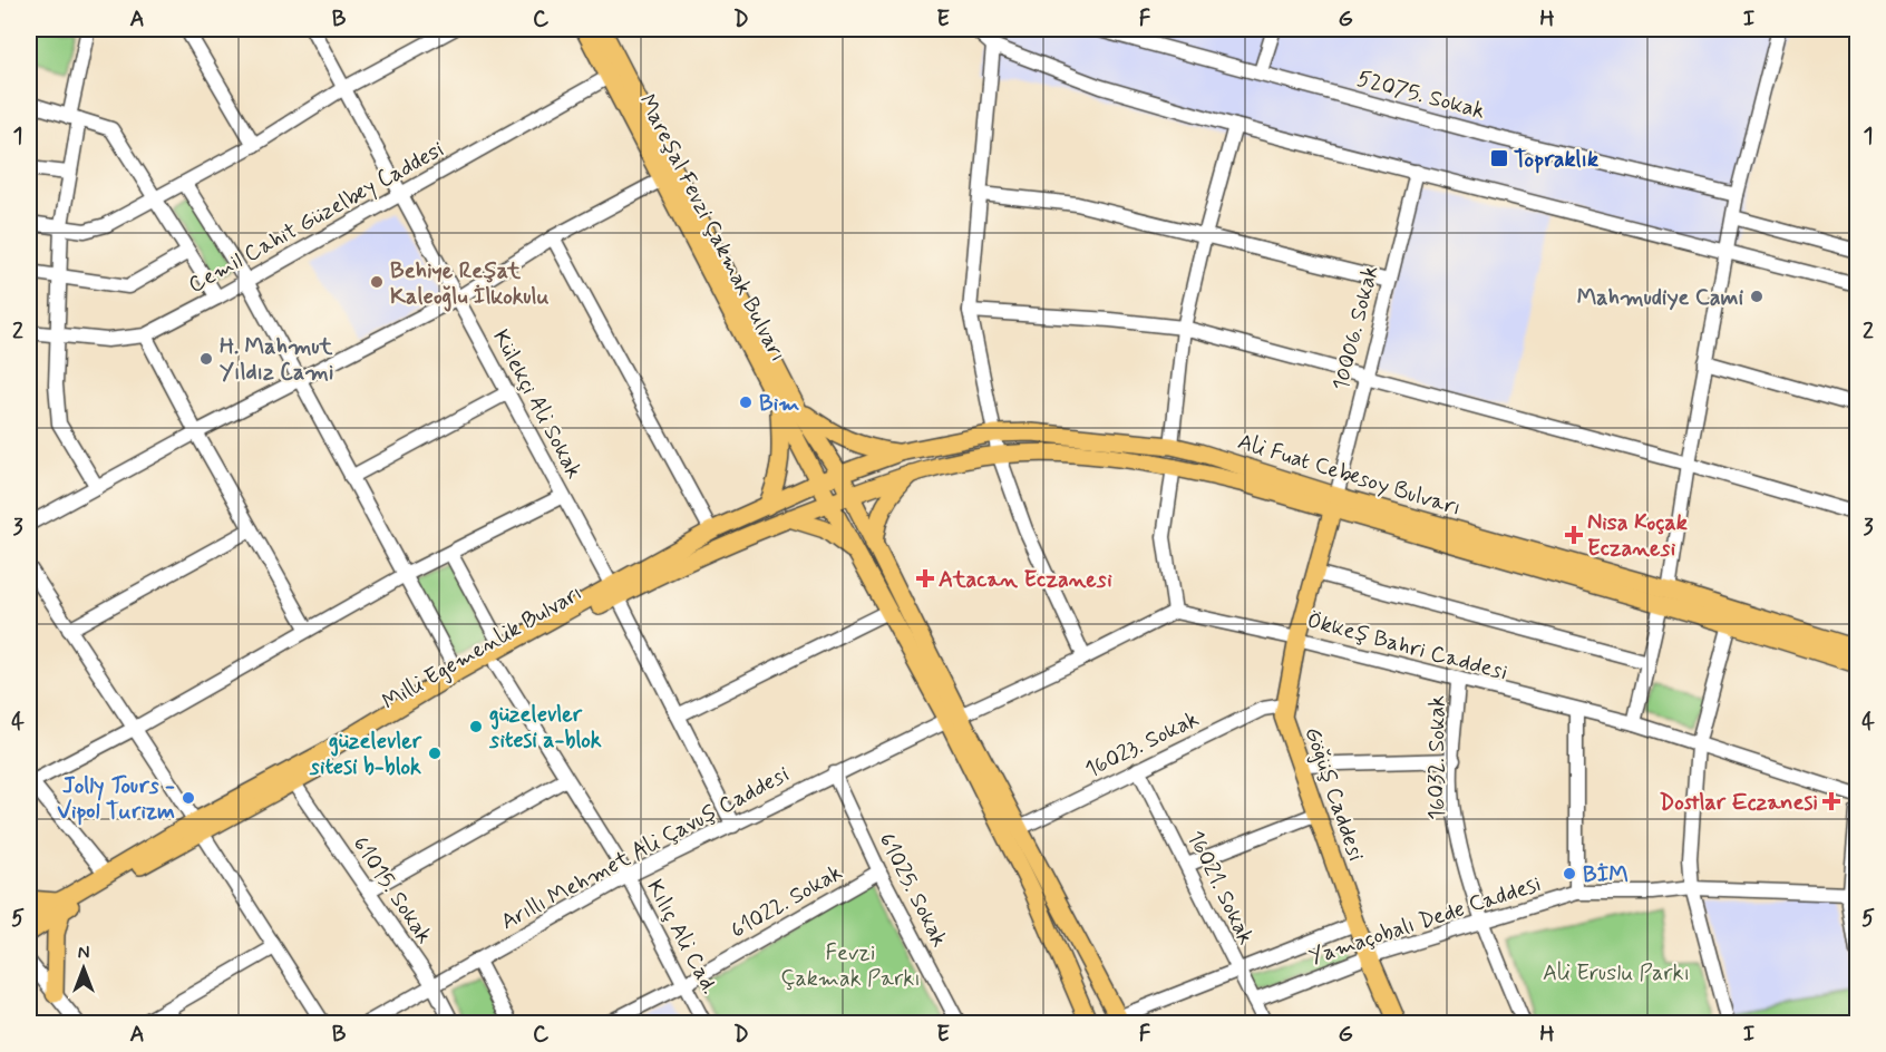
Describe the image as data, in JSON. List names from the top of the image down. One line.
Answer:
{"streets":{"main road":["Mareşal Fevzi Çakmak Bulvarı","Ali Fuat Cebesoy Bulvarı","Milli Egemenlik Bulvarı","Göğüş Caddesi"],"street":["52075. Sokak","Cemil Cahit Güzelbey Caddesi","10006. Sokak","Külekçi Ali Sokak","Ökkeş Bahri Caddesi","16023. Sokak","16032. Sokak","Arıllı Mehmet Ali Çavuş Caddesi","16021. Sokak","61015. Sokak","61025. Sokak","61022. Sokak","Yamaçobalı Dede Caddesi","Kılıç Ali Cad."]},"crossings":[["Cemil Cahit Güzelbey Caddesi","Mareşal Fevzi Çakmak Bulvarı"],["Cemil Cahit Güzelbey Caddesi","Külekçi Ali Sokak"],["Mareşal Fevzi Çakmak Bulvarı","Ali Fuat Cebesoy Bulvarı"],["Mareşal Fevzi Çakmak Bulvarı","Milli Egemenlik Bulvarı"],["Mareşal Fevzi Çakmak Bulvarı","Arıllı Mehmet Ali Çavuş Caddesi"],["10006. Sokak","Ali Fuat Cebesoy Bulvarı"],["10006. Sokak","Milli Egemenlik Bulvarı"],["10006. Sokak","Göğüş Caddesi"],["Külekçi Ali Sokak","Milli Egemenlik Bulvarı"],["Külekçi Ali Sokak","Arıllı Mehmet Ali Çavuş Caddesi"],["Ali Fuat Cebesoy Bulvarı","Milli Egemenlik Bulvarı"],["Ali Fuat Cebesoy Bulvarı","Göğüş Caddesi"],["Ökkeş Bahri Caddesi","16032. Sokak"],["Ökkeş Bahri Caddesi","Göğüş Caddesi"],["Milli Egemenlik Bulvarı","Göğüş Caddesi"],["Milli Egemenlik Bulvarı","61015. Sokak"],["Milli Egemenlik Bulvarı","Kılıç Ali Cad."],["16023. Sokak","Göğüş Caddesi"],["16023. Sokak","16021. Sokak"],["16032. Sokak","Yamaçobalı Dede Caddesi"],["Göğüş Caddesi","Yamaçobalı Dede Caddesi"],["Arıllı Mehmet Ali Çavuş Caddesi","61015. Sokak"],["Arıllı Mehmet Ali Çavuş Caddesi","61025. Sokak"],["Arıllı Mehmet Ali Çavuş Caddesi","Kılıç Ali Cad."],["16021. Sokak","Yamaçobalı Dede Caddesi"],["61025. Sokak","61022. Sokak"],["61022. Sokak","Kılıç Ali Cad."]],"parks":["Fevzi Çakmak Parkı","Ali Eruslu Parkı"],"places":{"transit":["Topraklık"],"other":["Behiye Reşat Kaleoğlu İlkokulu","Mahmudiye Cami","H. Mahmut Yıldız Cami","Bim","güzelevler sitesi a-blok","güzelevler sitesi b-blok","Jolly Tours - Vipol Turizm","BİM"],"health":["Nisa Koçak Eczanesi","Atacan Eczanesi","Dostlar Eczanesi"]},"north":"top","grid":{"columns":["A","B","C","D","E","F","G","H","I"],"rows":["1","2","3","4","5"]}}
